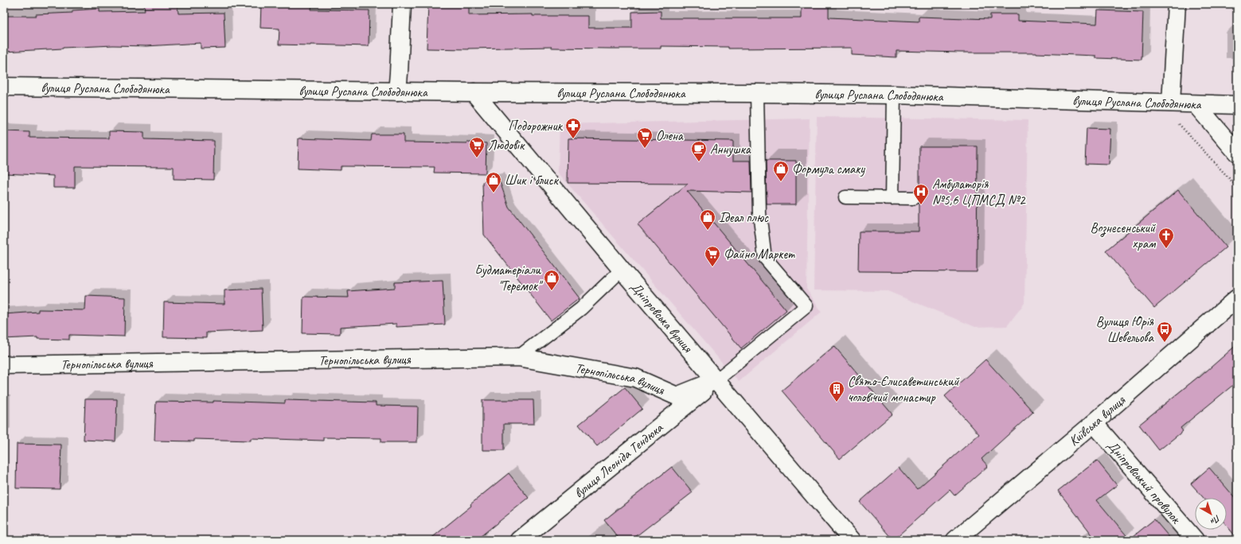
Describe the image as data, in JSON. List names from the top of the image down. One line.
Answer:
{"streets":{"street":["вулиця Руслана Слободянюка","Дніпровська вулиця","Тернопільська вулиця","Київська вулиця","вулиця Леоніда Тендюка","Дніпровський провулок"]},"crossings":[["вулиця Руслана Слободянюка","Дніпровська вулиця"],["Дніпровська вулиця","Тернопільська вулиця"],["Дніпровська вулиця","вулиця Леоніда Тендюка"],["Тернопільська вулиця","вулиця Леоніда Тендюка"],["Київська вулиця","Дніпровський провулок"]],"places":{"pharmacy":["Подорожник"],"supermarket":["Олена","Людовік","Файно Маркет"],"cafe":["Аннушка"],"shop":["Формула смаку","Шик і блиск","Ідеал плюс","Будматеріали \"Теремок\""],"hospital":["Амбулаторія №5,6 ЦПМСД №2"],"church":["Вознесенський храм"],"bus stop":["Вулиця Юрія Шевельова"],"building":["Свято-Єлисаветинський чоловічий монастир"]},"north":"bottom right"}
